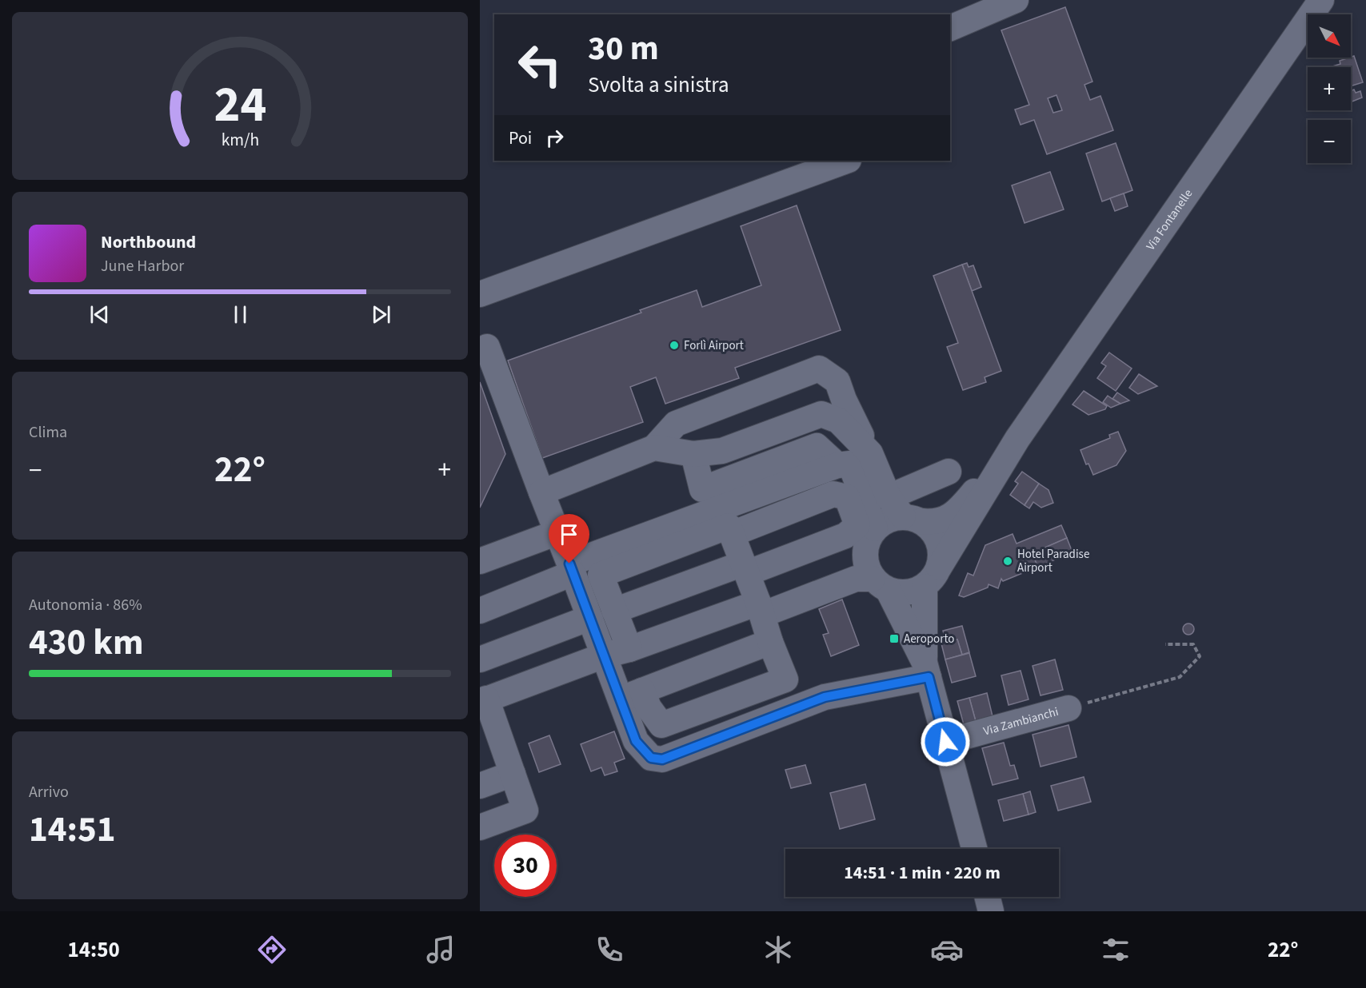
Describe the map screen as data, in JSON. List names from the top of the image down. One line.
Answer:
{"streets":{"street":["Via Fontanelle","Via Zambianchi"]},"places":{"other":["Forlì Airport","Hotel Paradise Airport"],"transit":["Aeroporto"]},"north":"bottom right","page":{"map_buttons":["+","−"],"turn":["30 m","Svolta a sinistra"],"then":"Poi","song":["Northbound","June Harbor"],"tile":["Clima",["Autonomia · 86%","430 km"],["Arrivo","14:51"]],"heat":["−","22°","+"],"limit":"30","trip":"14:51 · 1 min · 220 m","tabs":["14:50","22°"],"gauge":["24","km/h"]}}
